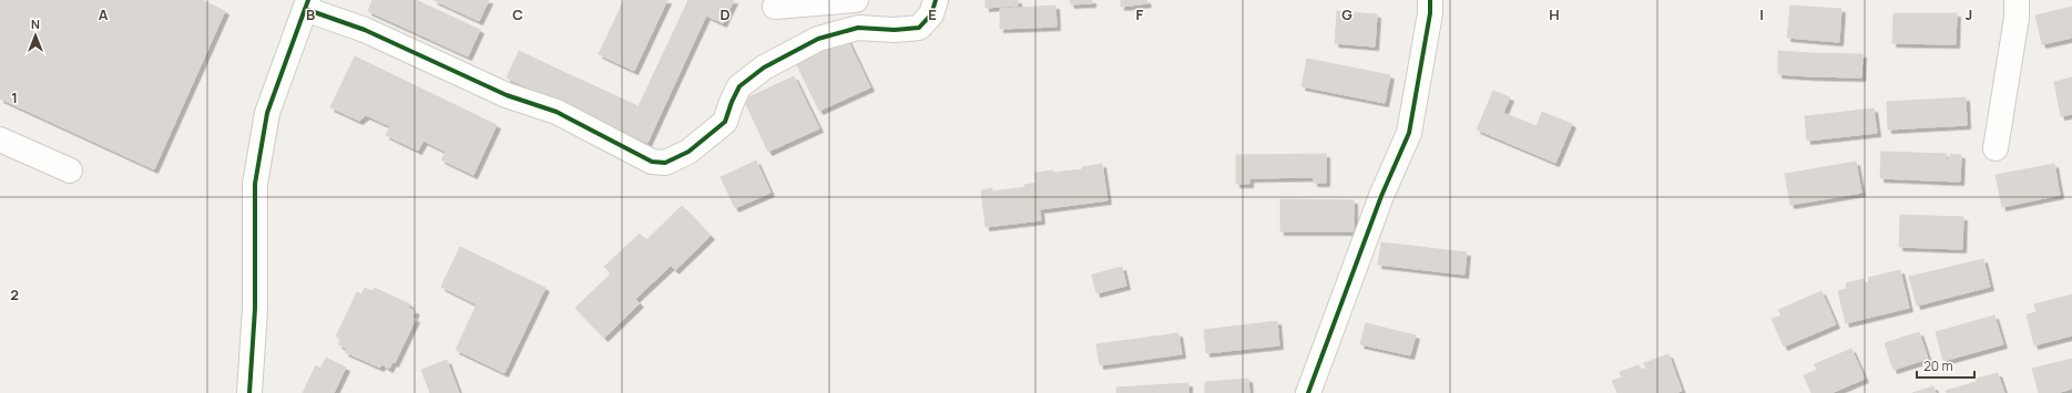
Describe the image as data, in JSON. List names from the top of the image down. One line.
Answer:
{"scale_bar":"20 m","north":"top","grid":{"columns":["A","B","C","D","E","F","G","H","I","J"],"rows":["1","2"]}}
